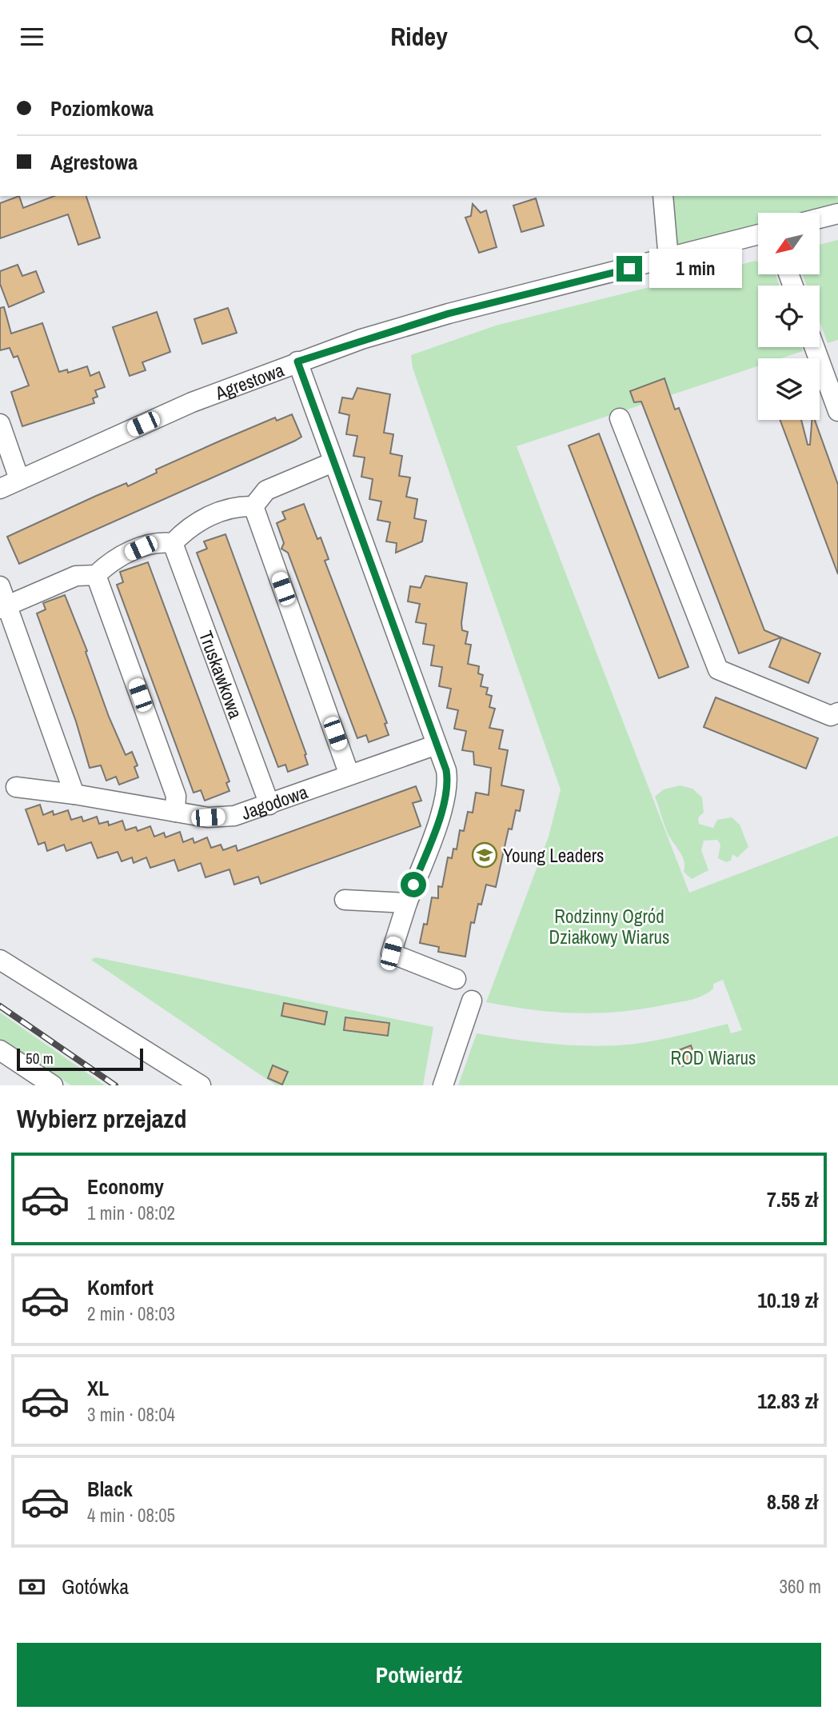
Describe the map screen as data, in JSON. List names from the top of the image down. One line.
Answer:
{"streets":{"street":["Agrestowa","Truskawkowa","Jagodowa"]},"crossings":[["Truskawkowa","Jagodowa"]],"parks":["Rodzinny Ogród Działkowy Wiarus","ROD Wiarus"],"places":{"school or university":["Young Leaders"]},"scale_bar":"50 m","north":"bottom left","page":{"header":"Ridey","banner":["Poziomkowa","Agrestowa"],"bubble":"1 min","scale":"50 m","heading":"Wybierz przejazd","list":[{"name":"Economy","note":"1 min · 08:02","value":"7.55 zł"},{"name":"Komfort","note":"2 min · 08:03","value":"10.19 zł"},{"name":"XL","note":"3 min · 08:04","value":"12.83 zł"},{"name":"Black","note":"4 min · 08:05","value":"8.58 zł"}],"pay":["Gotówka","360 m"],"buttons":"Potwierdź"}}
